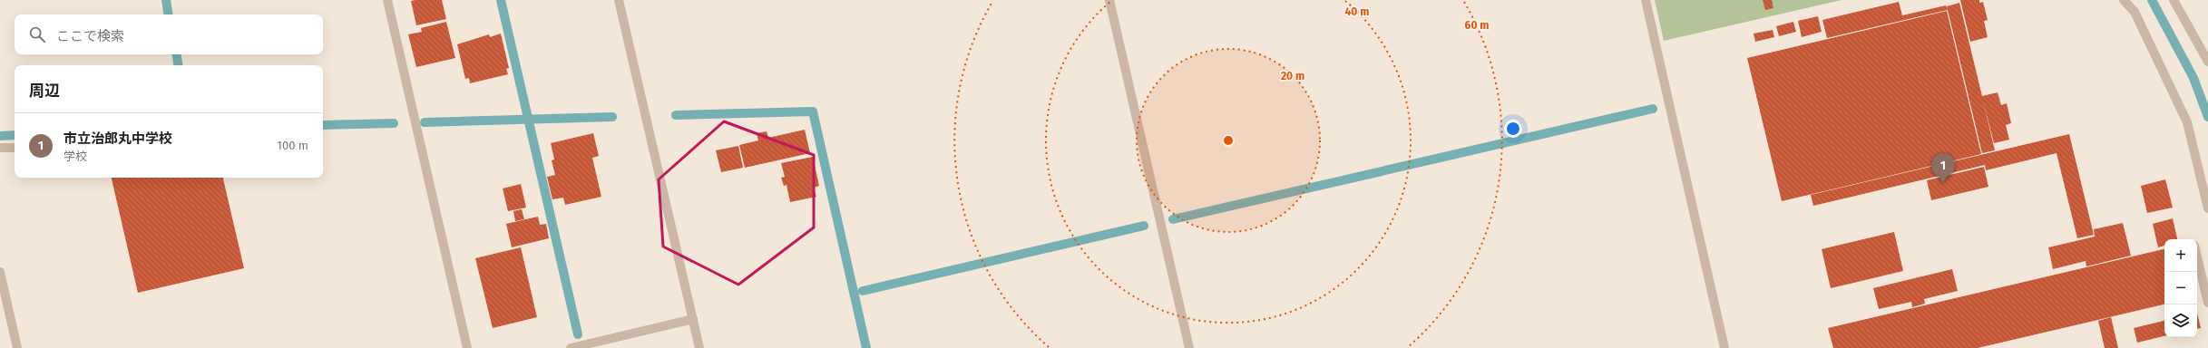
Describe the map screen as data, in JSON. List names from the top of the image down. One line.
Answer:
{"page":{"search":"ここで検索","heading":"周辺","list":[{"mark":"1","name":"市立治郎丸中学校","note":"学校","value":"100 m"}],"pins":"1","map_buttons":["+","−"]},"rings":["40 m","60 m","20 m"]}
